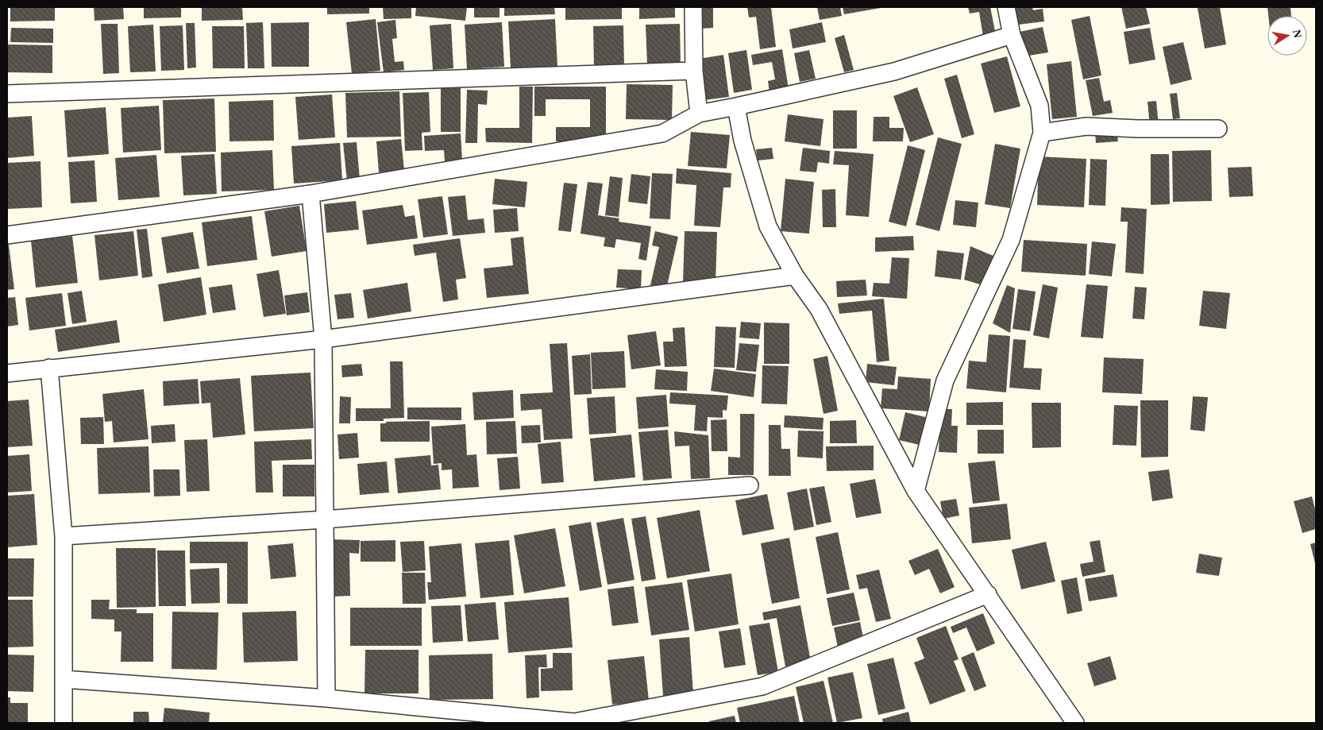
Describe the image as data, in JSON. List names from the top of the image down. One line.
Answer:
{"north":"right"}
